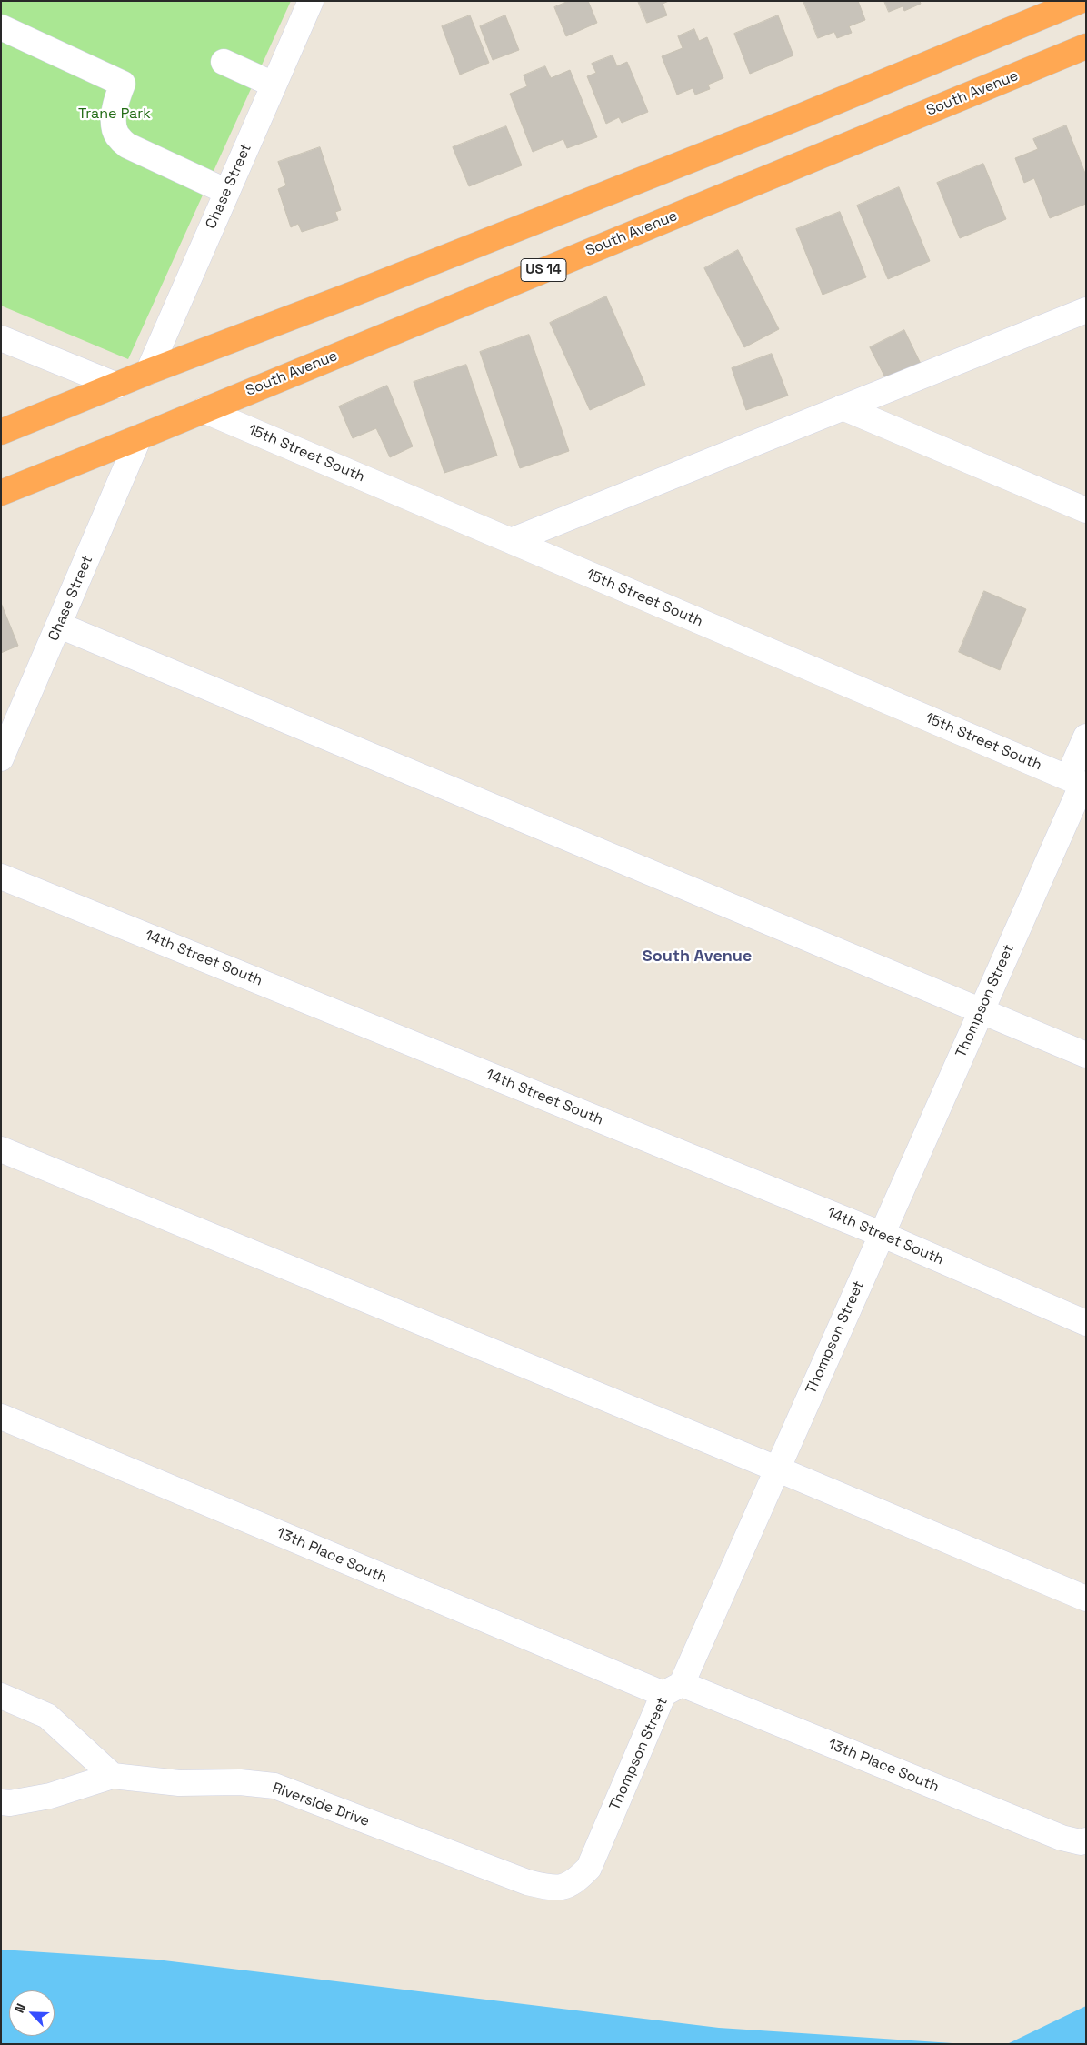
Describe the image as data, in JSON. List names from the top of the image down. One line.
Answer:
{"streets":{"highway":["South Avenue","US 14"],"street":["Chase Street","15th Street South","14th Street South","Thompson Street","13th Place South","Riverside Drive"]},"crossings":[["South Avenue","Chase Street"],["South Avenue","15th Street South"],["15th Street South","Thompson Street"],["14th Street South","Thompson Street"],["Thompson Street","13th Place South"],["Thompson Street","Riverside Drive"]],"districts":["South Avenue"],"parks":["Trane Park"],"north":"top left"}
